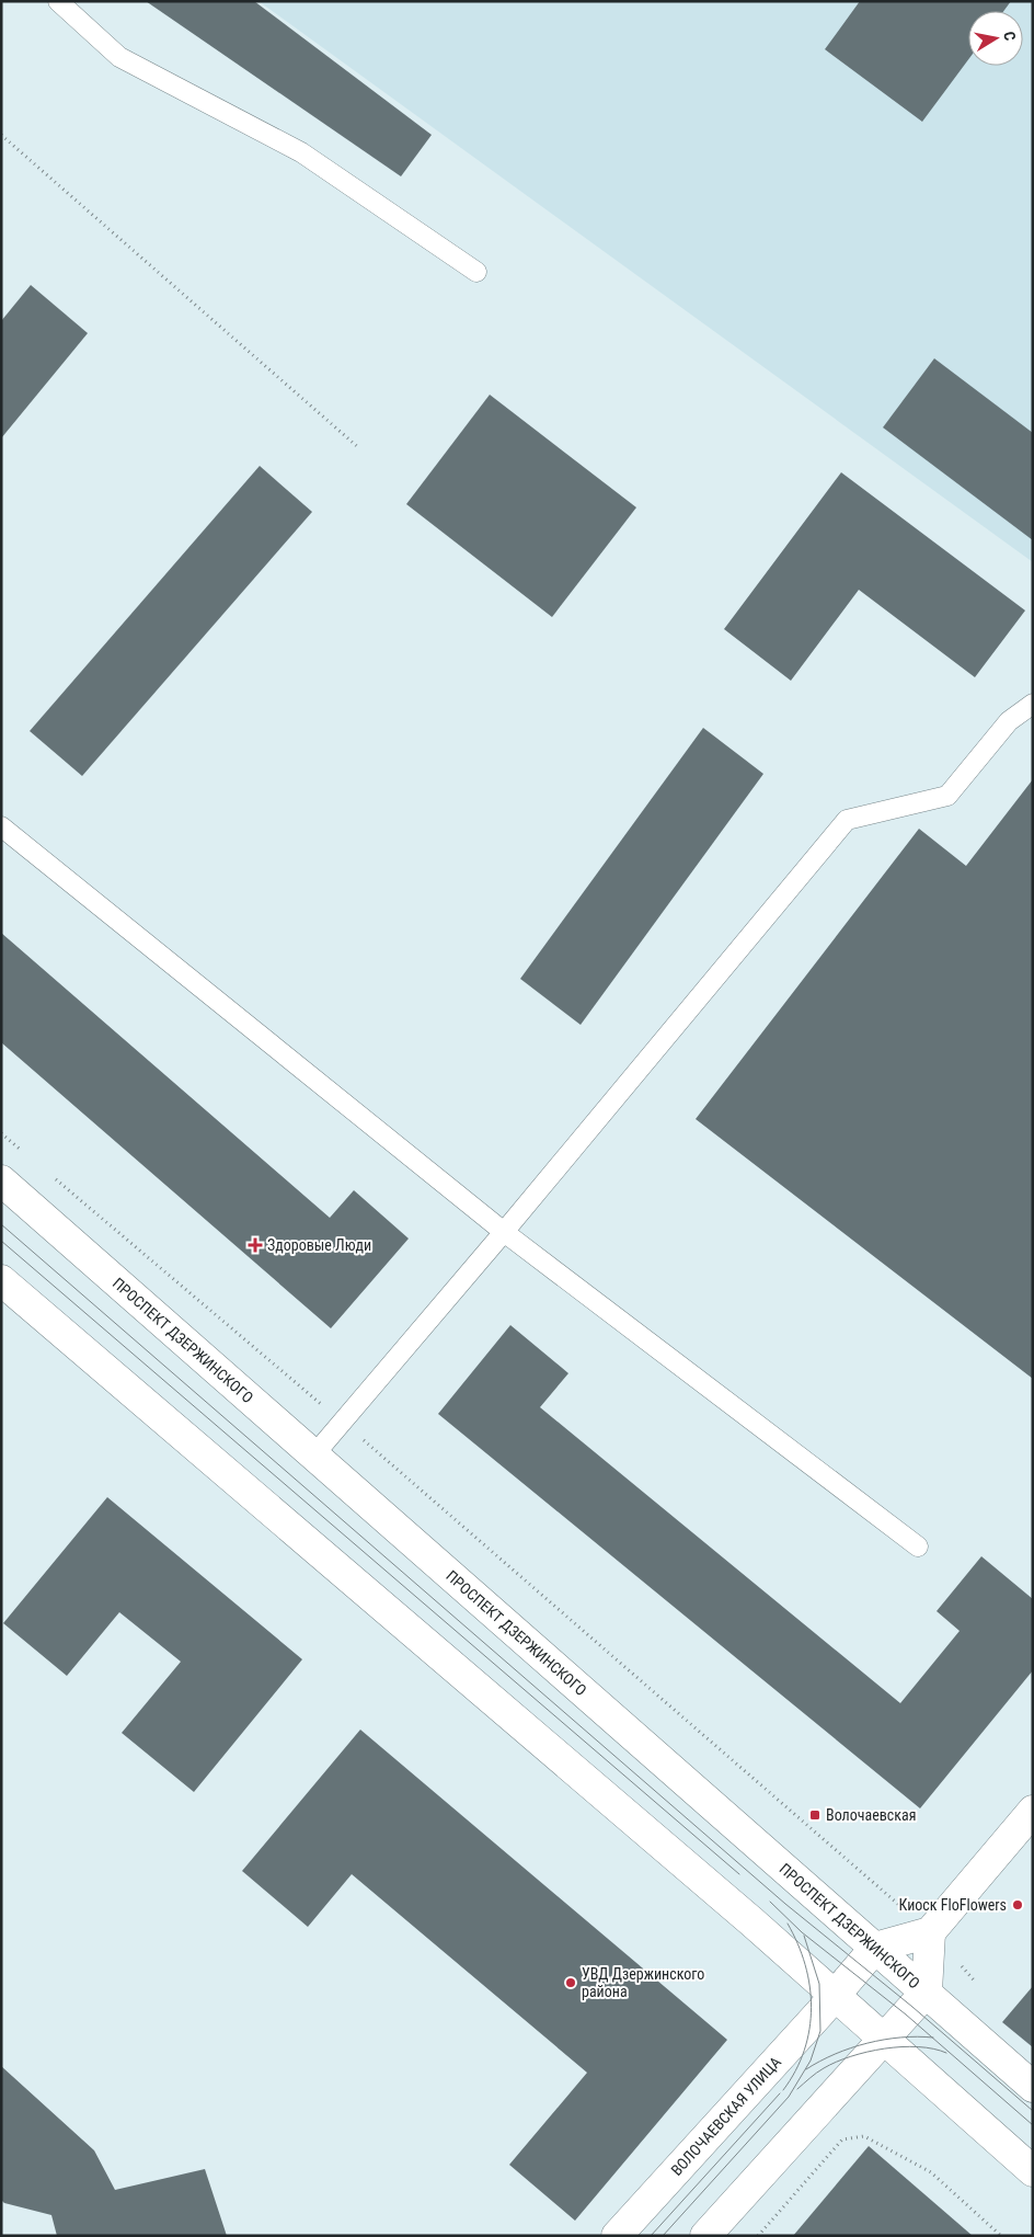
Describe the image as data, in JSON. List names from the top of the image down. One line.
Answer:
{"streets":{"main road":["ПРОСПЕКТ ДЗЕРЖИНСКОГО","ВОЛОЧАЕВСКАЯ УЛИЦА"]},"crossings":[["ПРОСПЕКТ ДЗЕРЖИНСКОГО","ВОЛОЧАЕВСКАЯ УЛИЦА"]],"places":{"health":["Здоровые Люди"],"transit":["Волочаевская"],"other":["Киоск FloFlowers","УВД Дзержинского района"]},"north":"right"}
